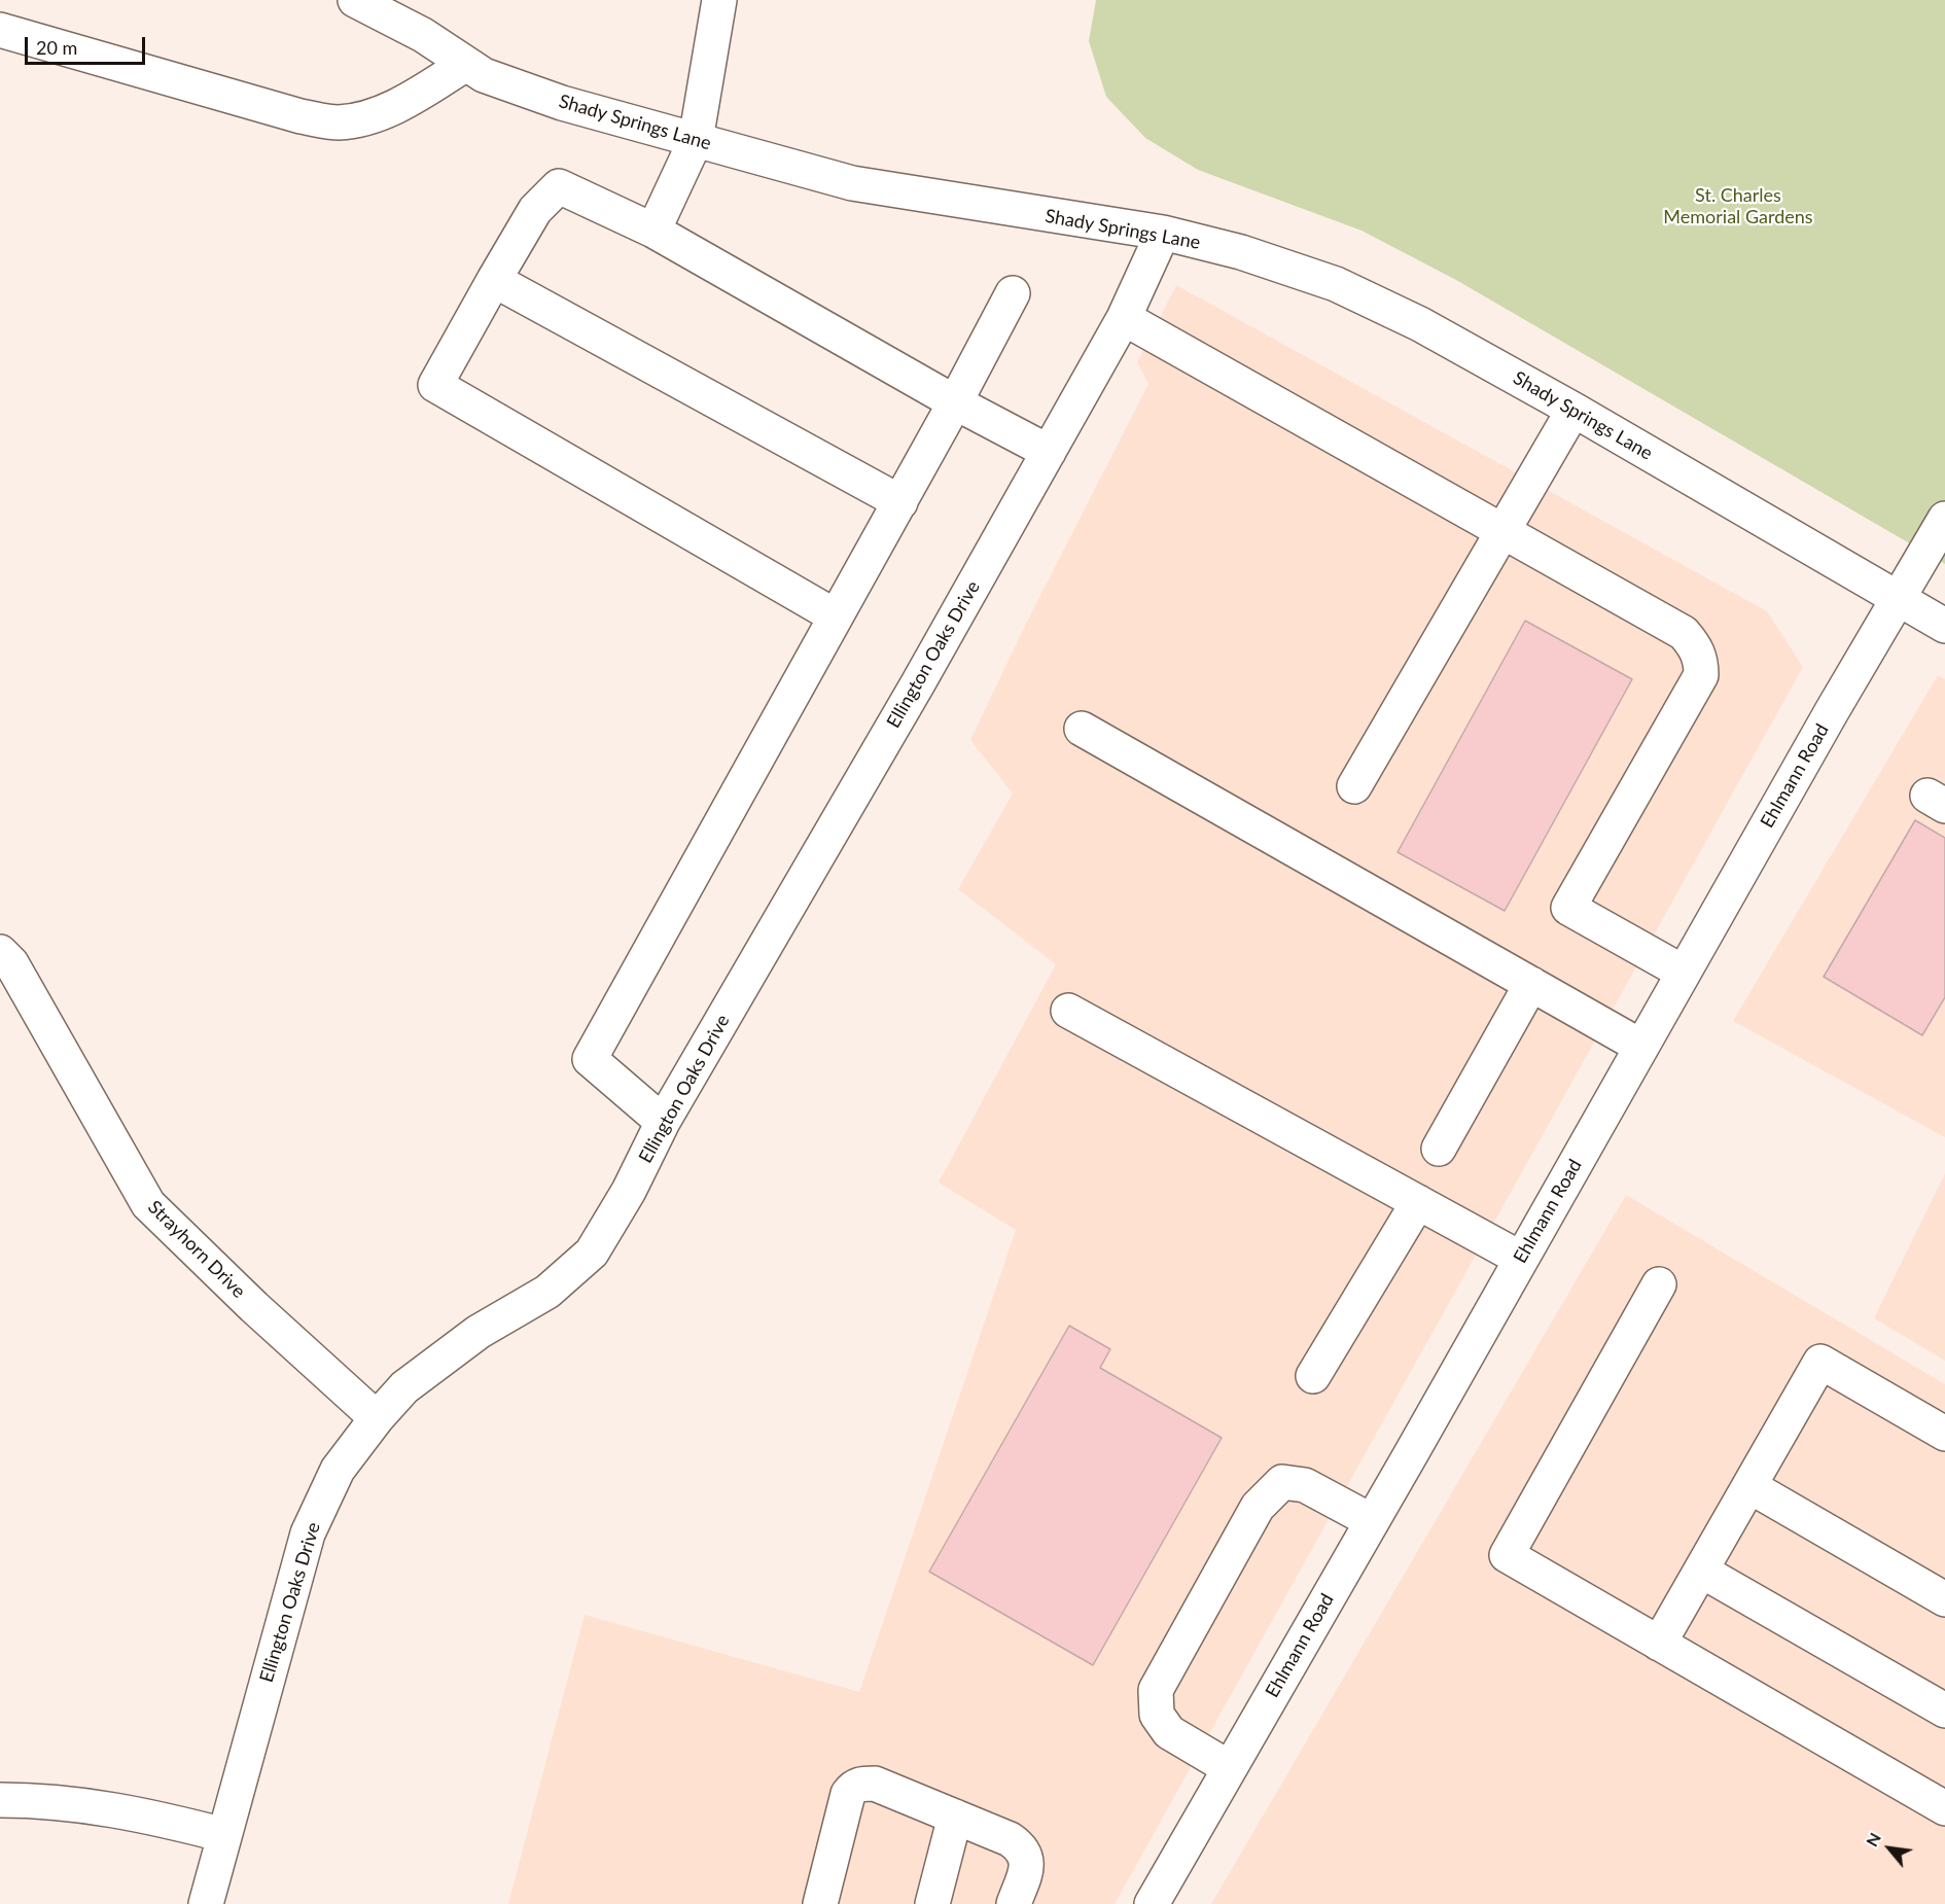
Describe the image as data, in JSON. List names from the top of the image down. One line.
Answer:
{"streets":{"street":["Shady Springs Lane","Ellington Oaks Drive","Ehlmann Road","Strayhorn Drive"]},"crossings":[["Shady Springs Lane","Ellington Oaks Drive"],["Shady Springs Lane","Ehlmann Road"],["Ellington Oaks Drive","Strayhorn Drive"]],"parks":["St. Charles Memorial Gardens"],"scale_bar":"20 m","north":"top left"}
